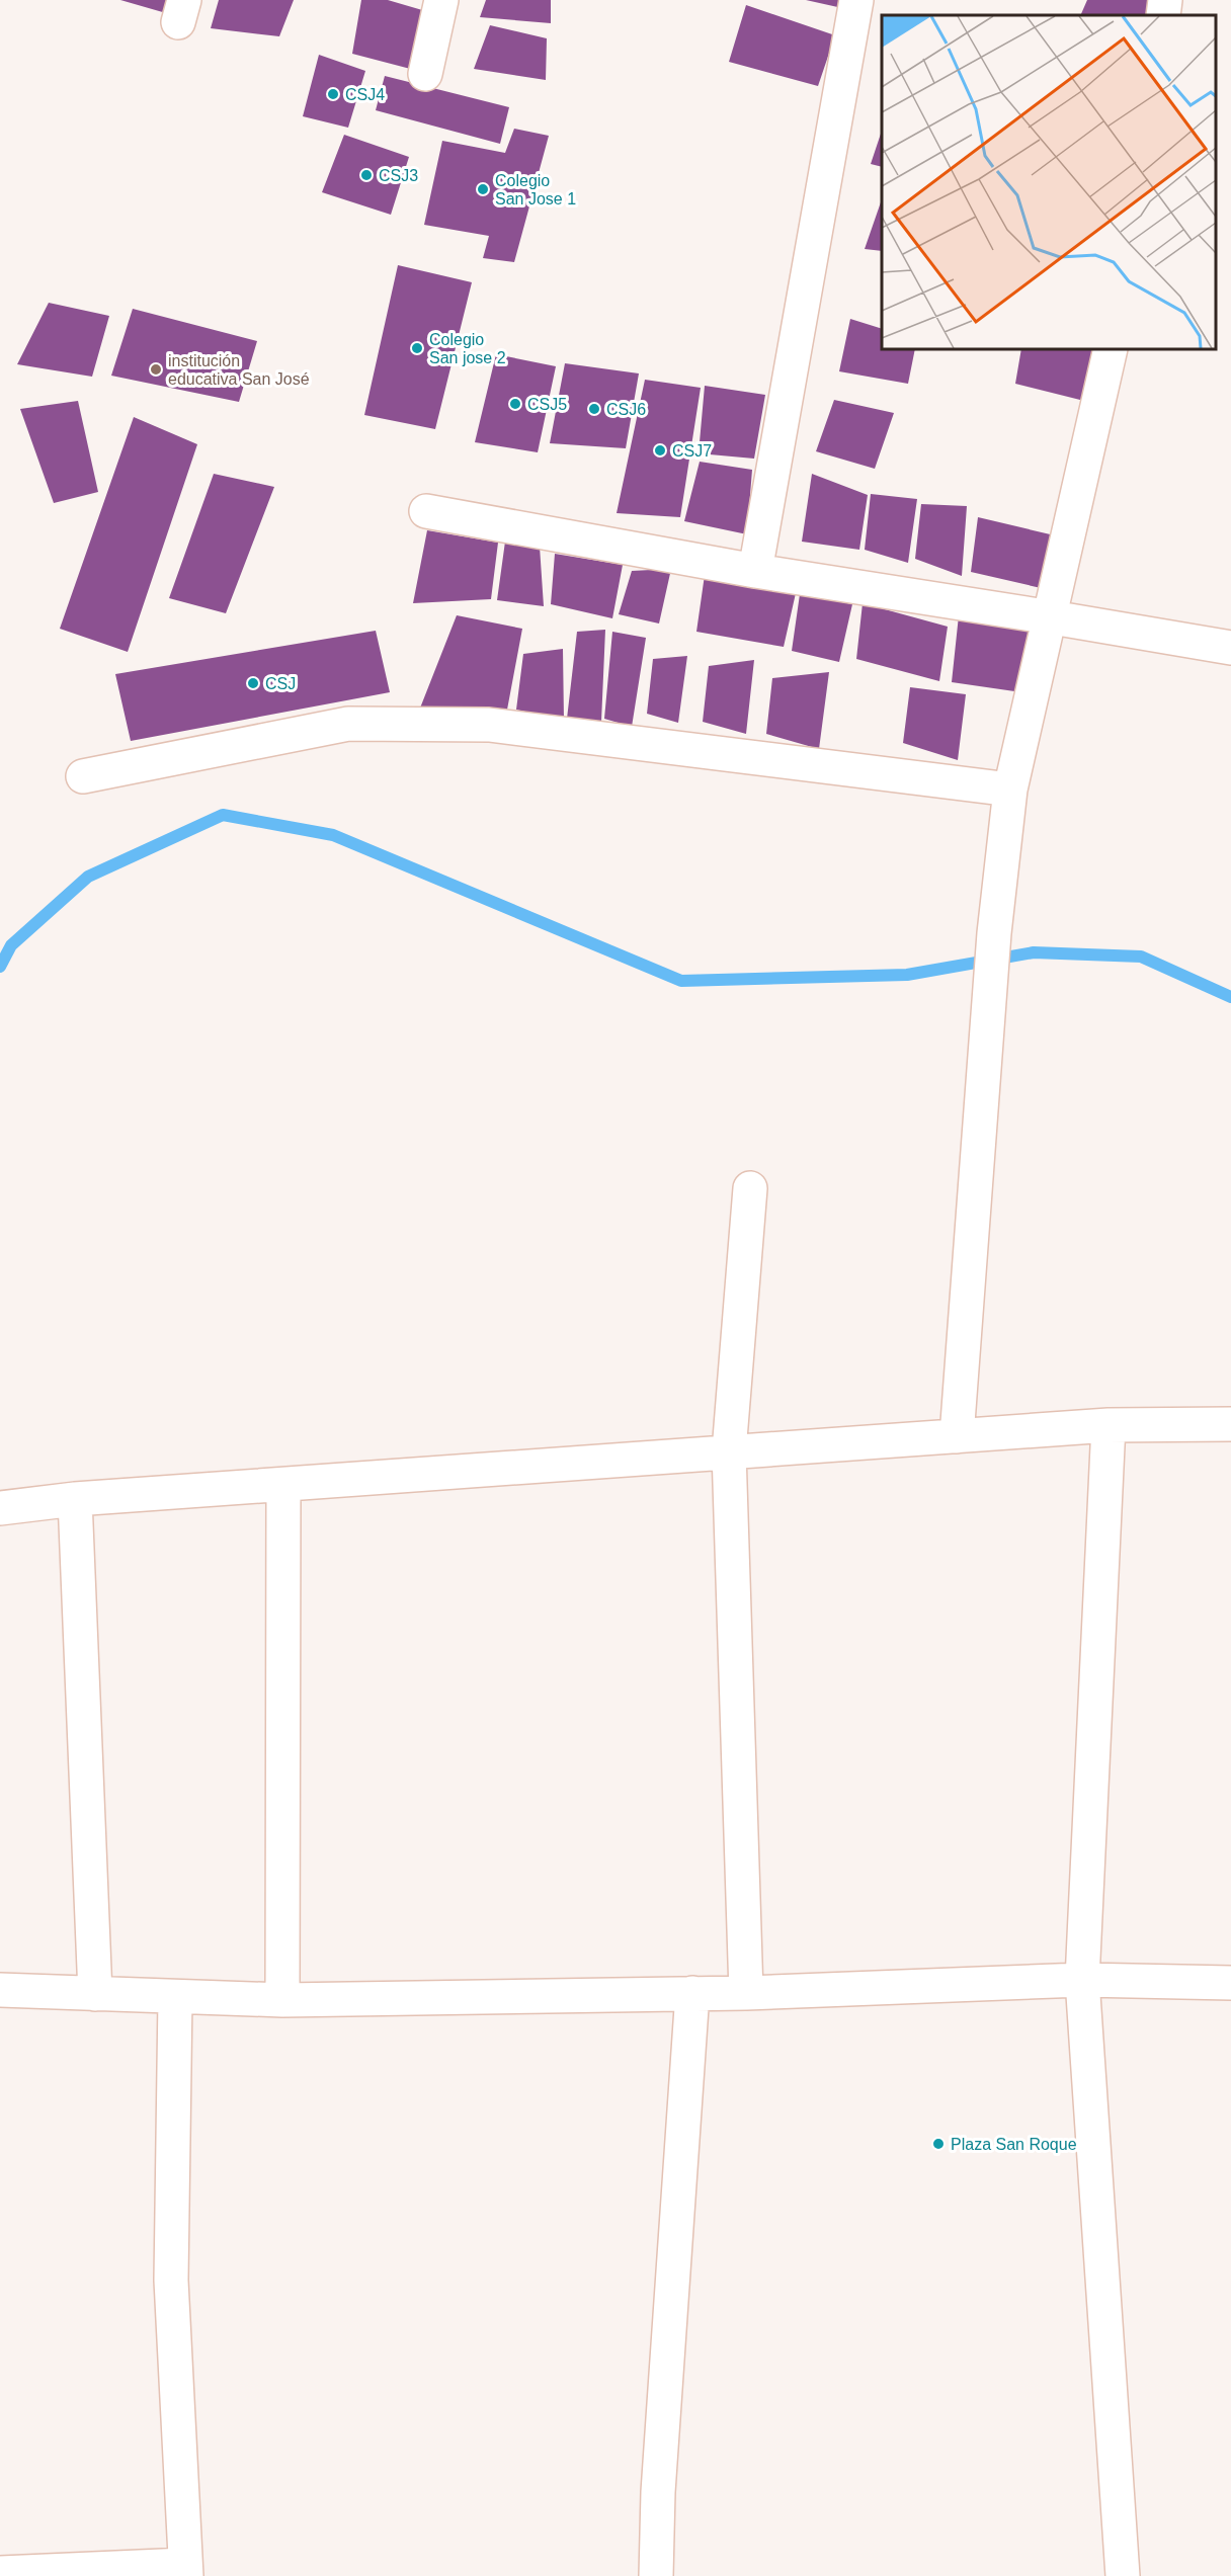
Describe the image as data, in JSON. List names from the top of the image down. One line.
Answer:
{"places":["CSJ4","CSJ3","Colegio San Jose 1","Colegio San jose 2","institución educativa San José","CSJ5","CSJ6","CSJ7","CSJ","Plaza San Roque"]}
